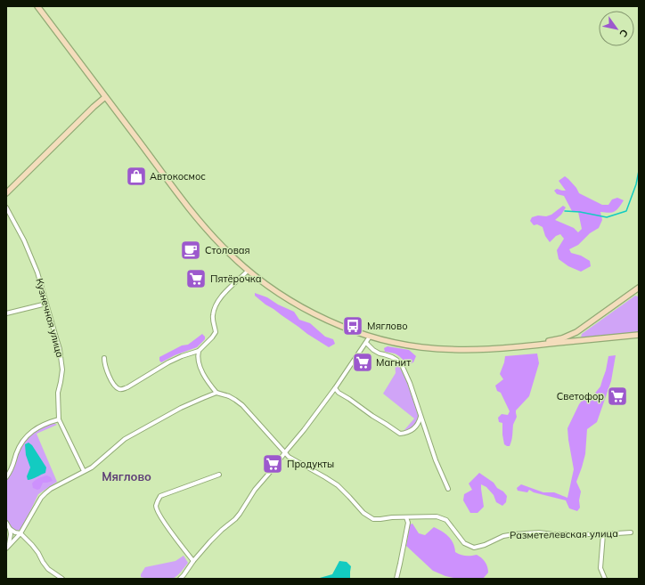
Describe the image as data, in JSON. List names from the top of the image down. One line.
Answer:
{"streets":{"street":["Кузнечная улица","Разметелевская улица"]},"districts":["Мяглово"],"places":{"shop":["Автокосмос"],"cafe":["Столовая"],"supermarket":["Пятёрочка","Магнит","Светофор","Продукты"],"bus stop":["Мяглово"]},"north":"bottom right"}
